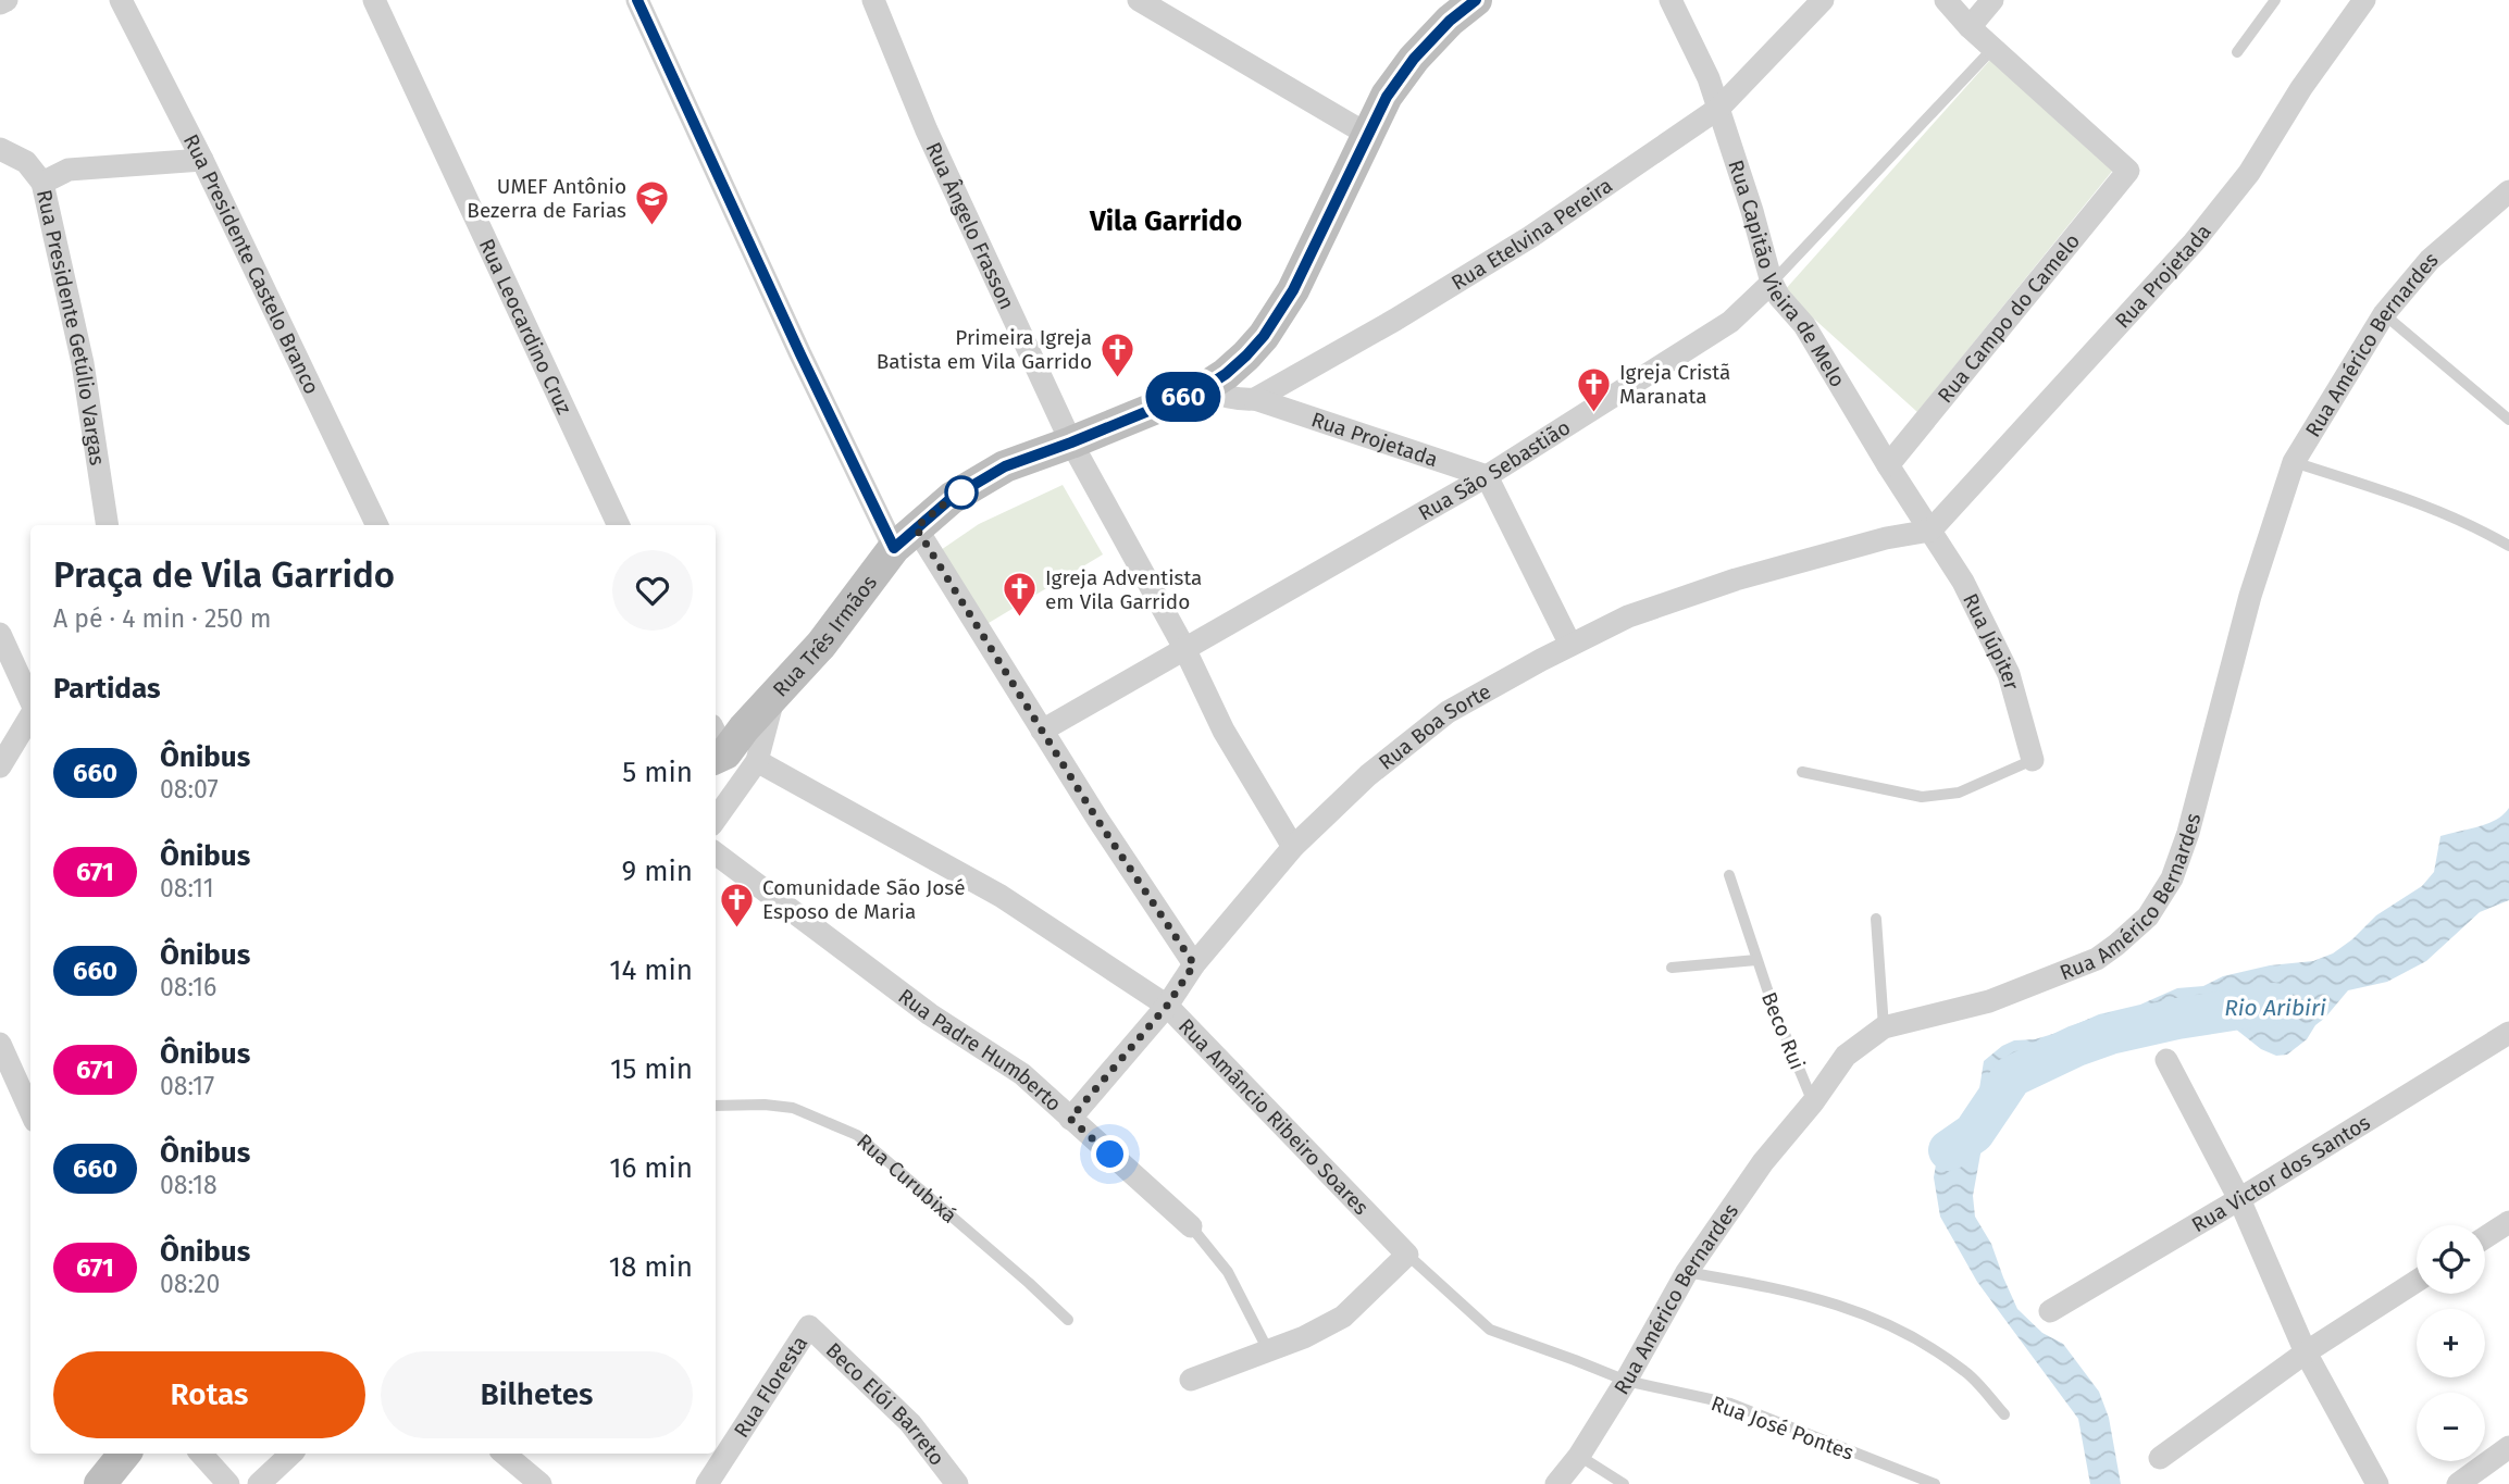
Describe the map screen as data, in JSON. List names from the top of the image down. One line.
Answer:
{"streets":{"street":["Rua Ângelo Frasson","Rua Etelvina Pereira","Rua Presidente Castelo Branco","Rua Capitão Vieira de Melo","Rua Projetada","Rua Campo do Camelo","Rua Leocardino Cruz","Rua Presidente Getúlio Vargas","Rua Américo Bernardes","Rua São Sebastião","Rua Três Irmãos","Rua Júpiter","Rua Boa Sorte","Rua Padre Humberto","Rua Amâncio Ribeiro Soares","Rua Victor dos Santos","Rua Floresta","Beco Elói Barreto"],"lane":["Beco Rui","Rua Curubixá","Rua José Pontes"]},"crossings":[["Rua Ângelo Frasson","Rua São Sebastião"],["Rua Ângelo Frasson","Rua Três Irmãos"],["Rua Ângelo Frasson","Rua Boa Sorte"],["Rua Etelvina Pereira","Rua Capitão Vieira de Melo"],["Rua Etelvina Pereira","Rua Projetada"],["Rua Capitão Vieira de Melo","Rua Projetada"],["Rua Capitão Vieira de Melo","Rua Campo do Camelo"],["Rua Capitão Vieira de Melo","Rua São Sebastião"],["Rua Capitão Vieira de Melo","Rua Júpiter"],["Rua Capitão Vieira de Melo","Rua Boa Sorte"],["Rua Projetada","Rua São Sebastião"],["Rua Projetada","Rua Júpiter"],["Rua Projetada","Rua Boa Sorte"],["Rua Campo do Camelo","Rua São Sebastião"],["Rua Américo Bernardes","Beco Rui"],["Rua Américo Bernardes","Rua Amâncio Ribeiro Soares"],["Rua Américo Bernardes","Rua José Pontes"],["Rua Júpiter","Rua Boa Sorte"],["Rua Boa Sorte","Rua Padre Humberto"],["Rua Boa Sorte","Rua Amâncio Ribeiro Soares"],["Rua Amâncio Ribeiro Soares","Rua José Pontes"],["Rua Floresta","Beco Elói Barreto"]],"districts":["Vila Garrido"],"water":["Rio Aribiri"],"places":{"school or university":["UMEF Antônio Bezerra de Farias"],"church":["Primeira Igreja Batista em Vila Garrido","Igreja Cristã Maranata","Igreja Adventista em Vila Garrido","Comunidade São José Esposo de Maria"]},"lines":["bus line 660"],"page":{"on_map":"660","heading":[["Praça de Vila Garrido","A pé · 4 min · 250 m"],"Partidas"],"list":[{"mark":"660","name":"Ônibus","note":"08:07","value":"5 min"},{"mark":"671","name":"Ônibus","note":"08:11","value":"9 min"},{"mark":"660","name":"Ônibus","note":"08:16","value":"14 min"},{"mark":"671","name":"Ônibus","note":"08:17","value":"15 min"},{"mark":"660","name":"Ônibus","note":"08:18","value":"16 min"},{"mark":"671","name":"Ônibus","note":"08:20","value":"18 min"}],"map_buttons":["+","−"],"buttons":["Rotas","Bilhetes"]}}
